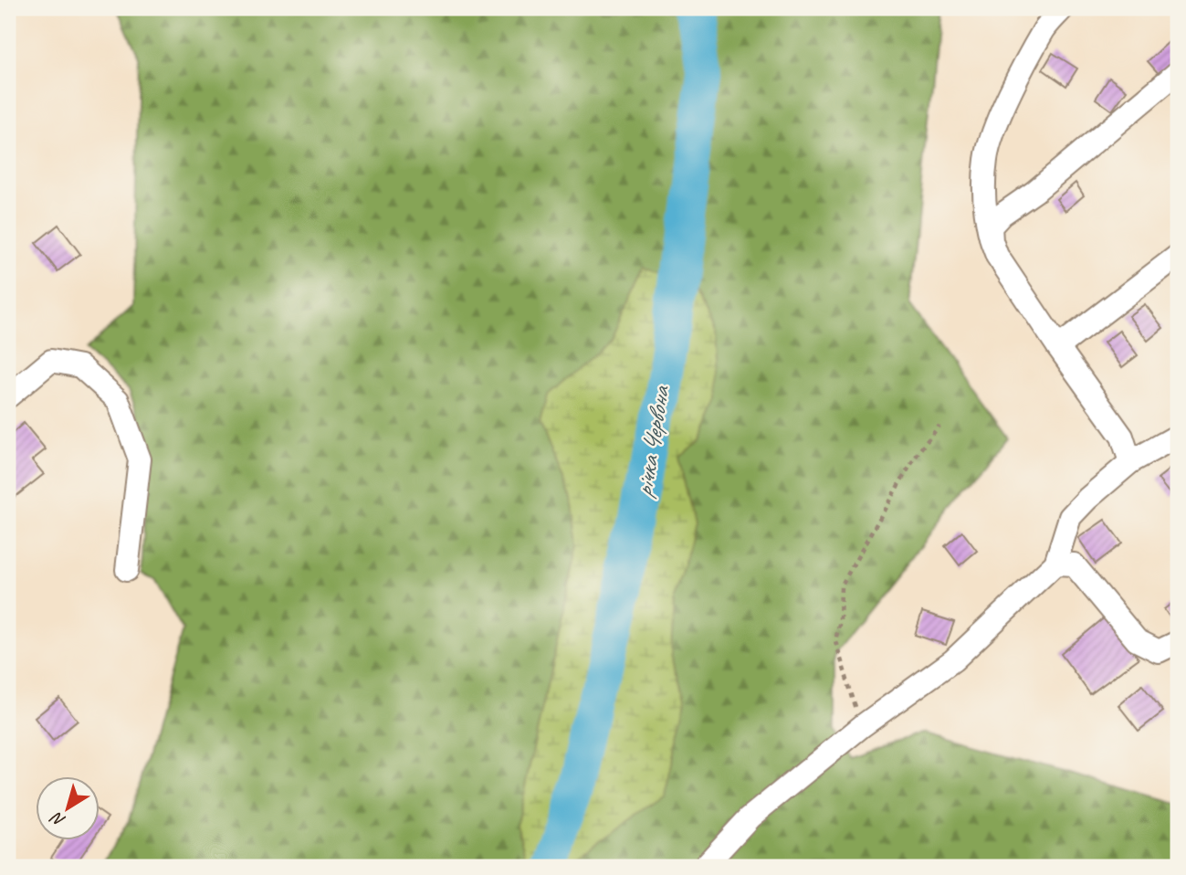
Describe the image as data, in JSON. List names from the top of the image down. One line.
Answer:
{"water":["річка Червона"],"north":"bottom left"}
